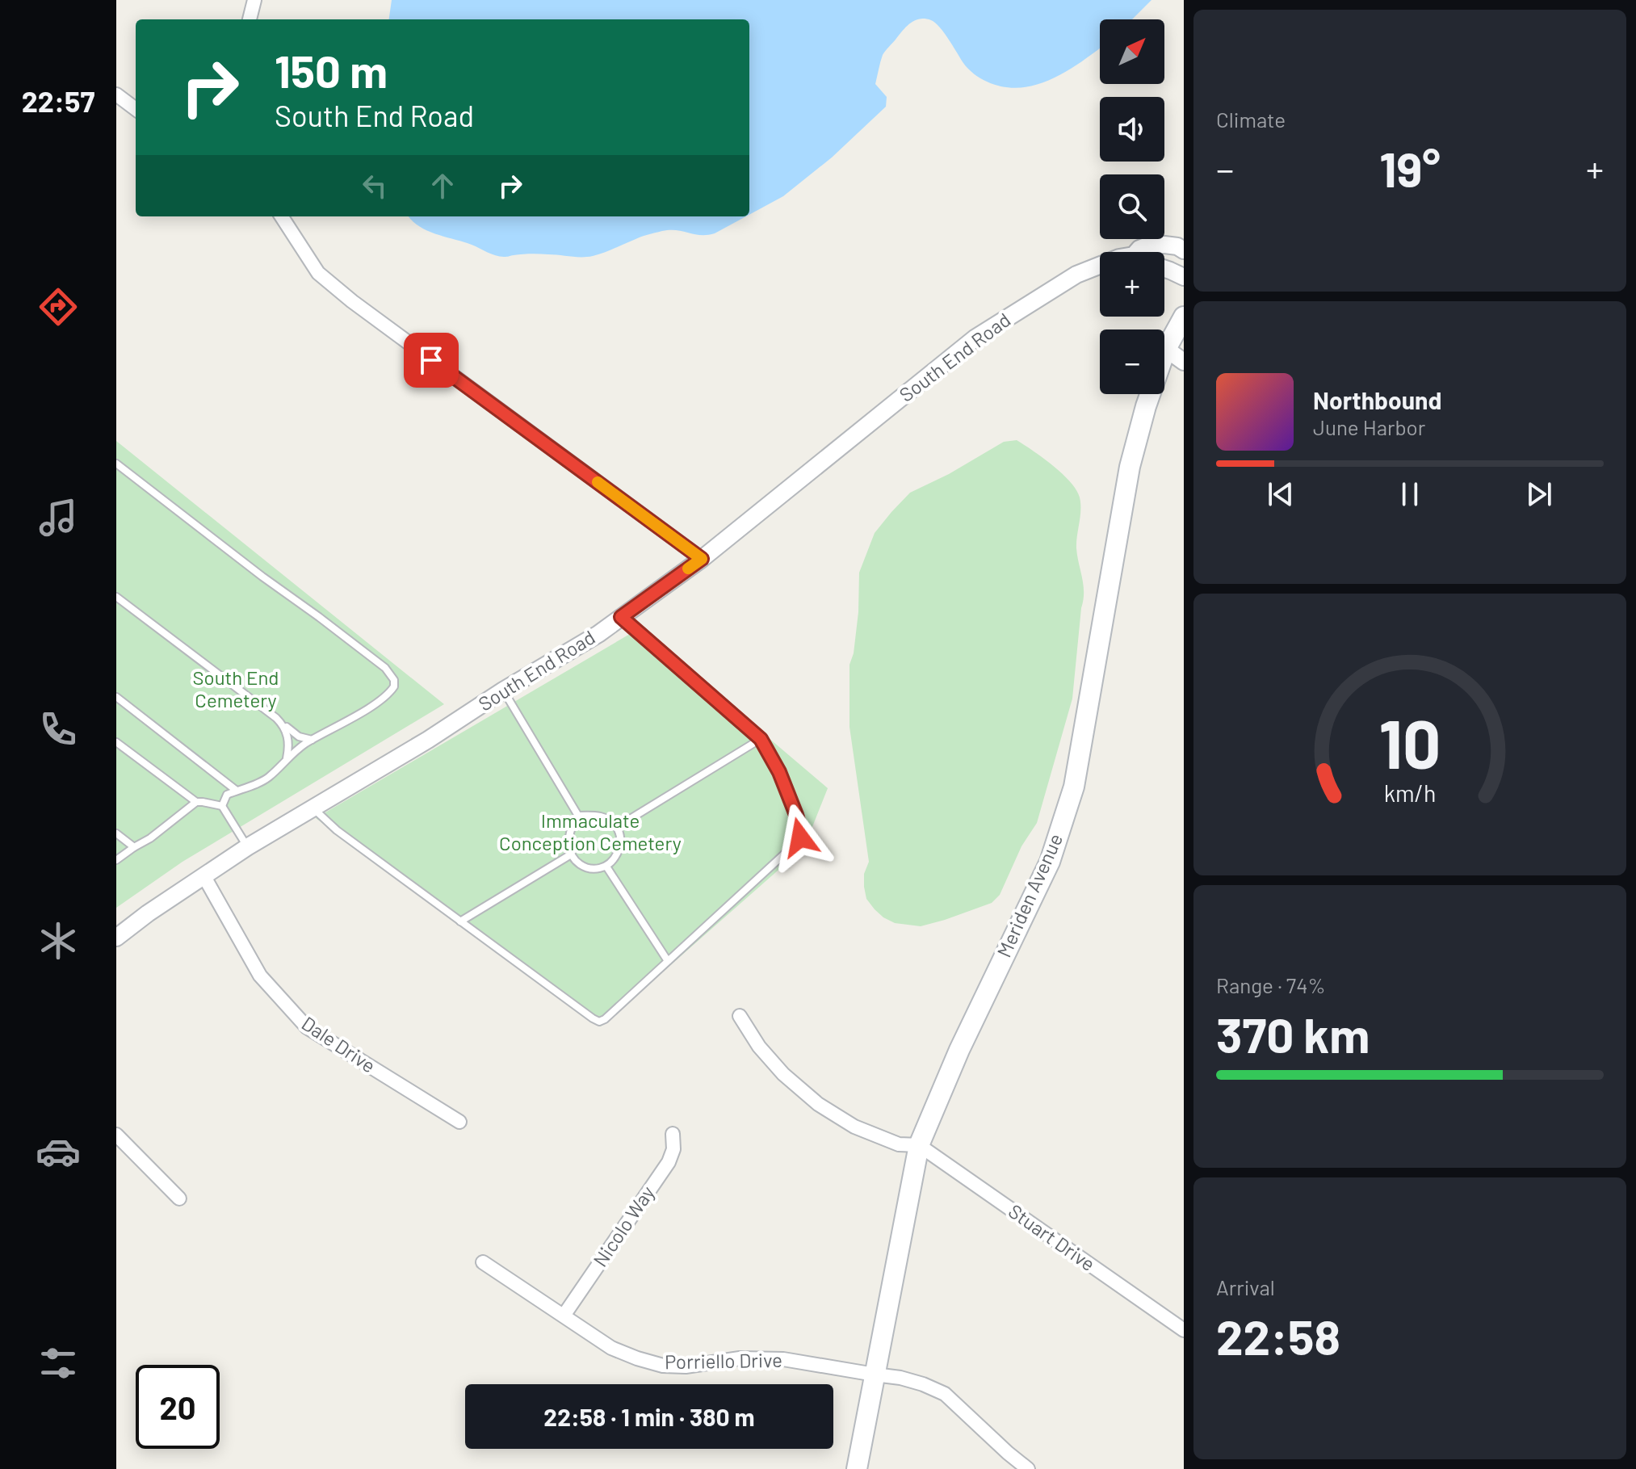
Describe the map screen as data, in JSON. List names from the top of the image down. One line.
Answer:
{"streets":{"main road":["Meriden Avenue"],"street":["South End Road","Dale Drive","Nicolo Way","Stuart Drive","Porriello Drive"]},"crossings":[["South End Road","Dale Drive"],["Meriden Avenue","Stuart Drive"],["Meriden Avenue","Porriello Drive"],["Nicolo Way","Porriello Drive"]],"parks":["South End Cemetery","Immaculate Conception Cemetery"],"north":"top right","page":{"tabs":"22:57","tile":["Climate",["Range · 74%","370 km"],["Arrival","22:58"]],"map_buttons":["+","−"],"turn":["150 m","South End Road"],"heat":["−","19°","+"],"song":["Northbound","June Harbor"],"limit":"20","trip":"22:58 · 1 min · 380 m","gauge":["10","km/h"]}}
